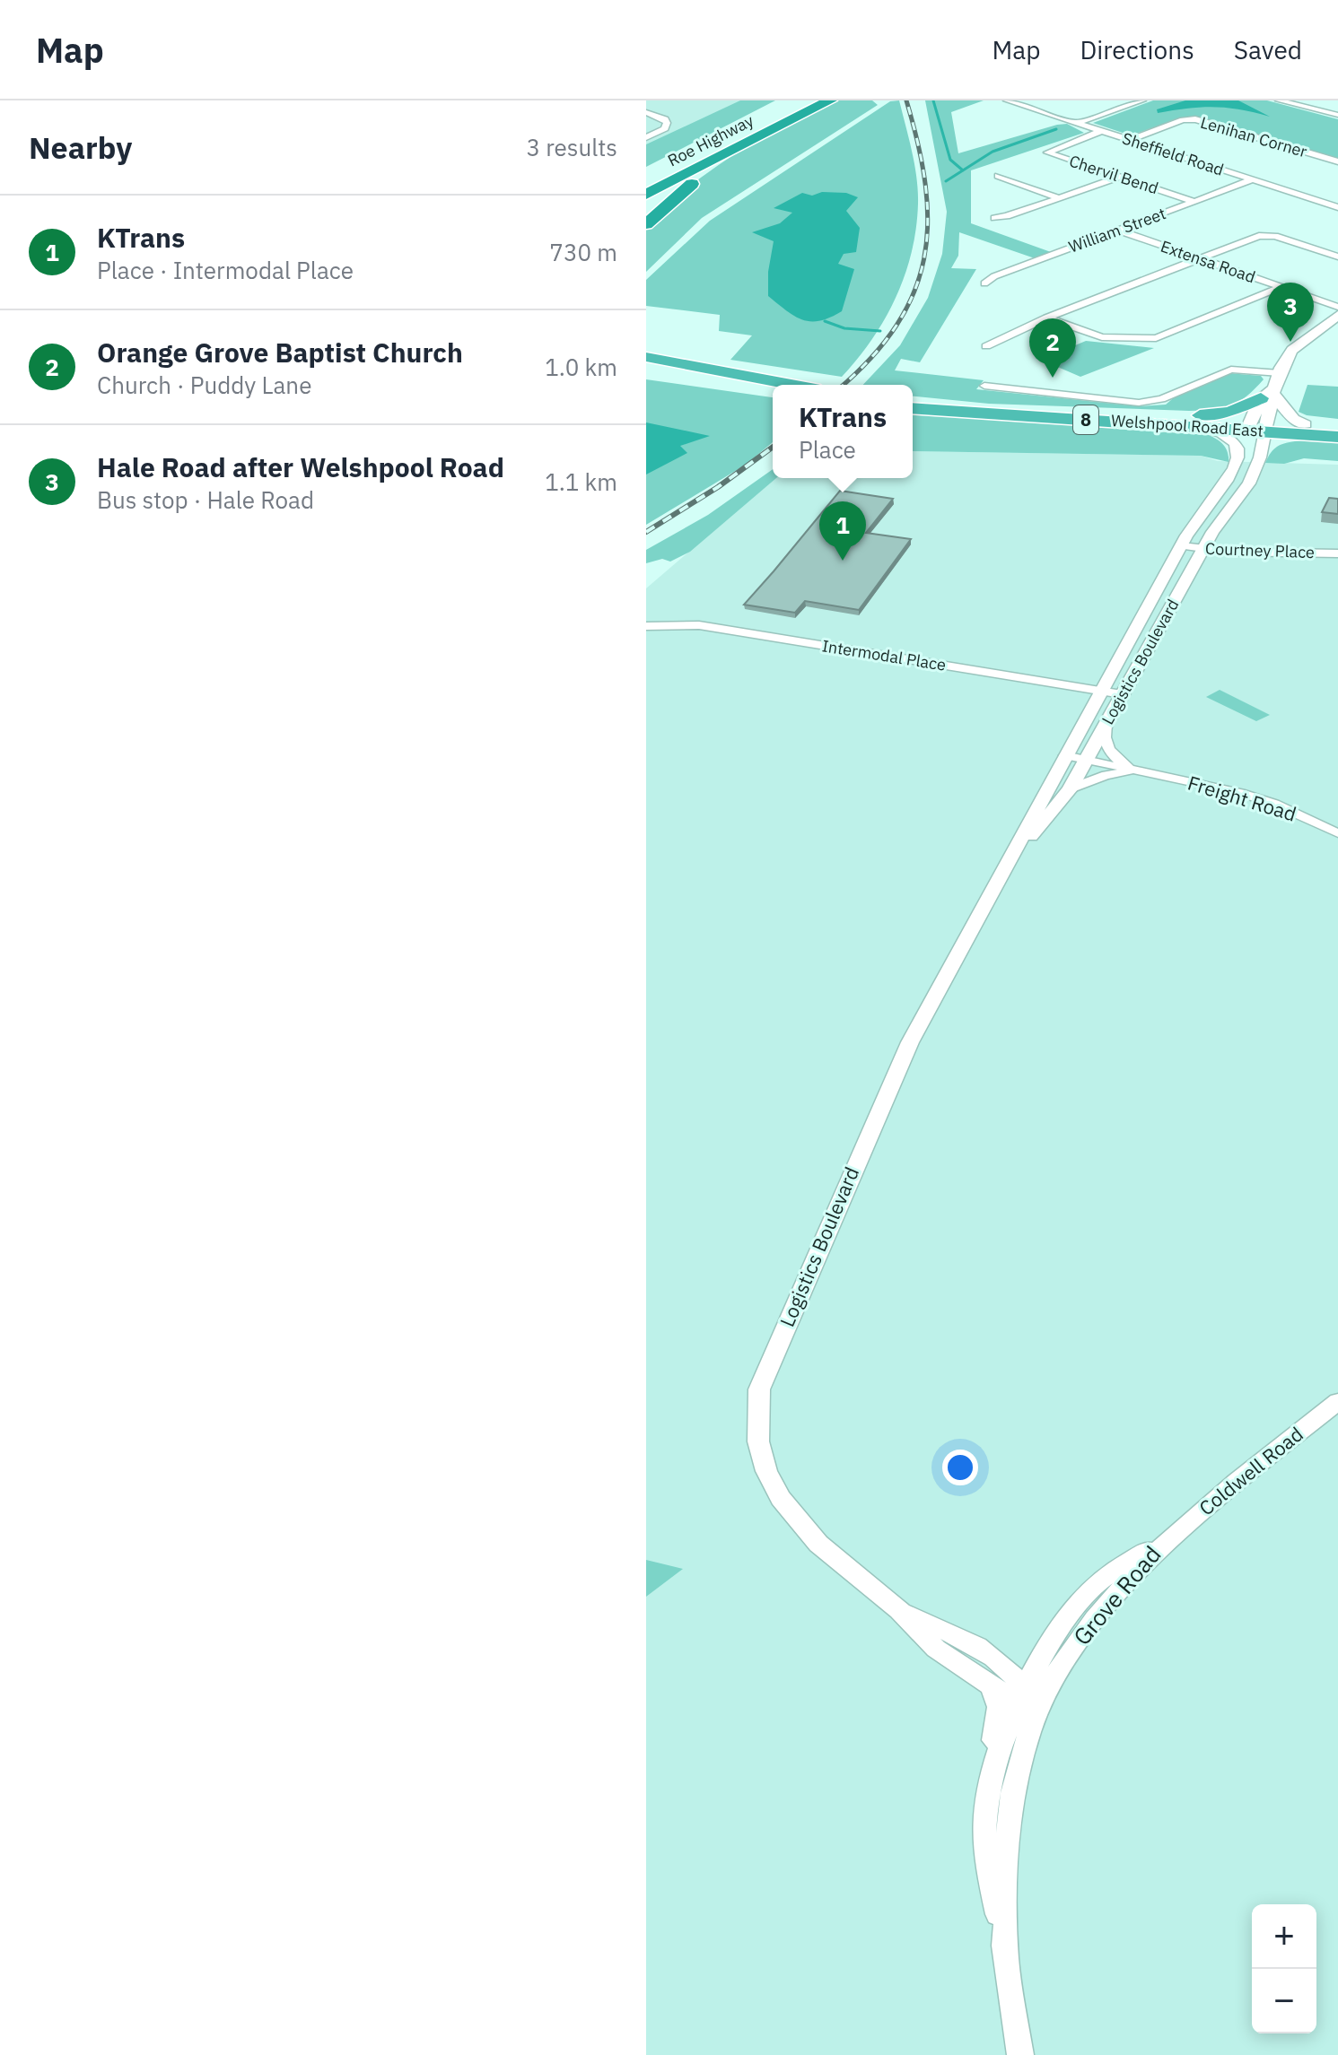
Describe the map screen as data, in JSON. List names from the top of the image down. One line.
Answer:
{"streets":{"highway":["Roe Highway","8","Welshpool Road East"],"street":["Lenihan Corner","Sheffield Road","Chervil Bend","William Street","Extensa Road","Courtney Place","Intermodal Place","Logistics Boulevard","Freight Road","Coldwell Road","Grove Road"]},"crossings":[["Lenihan Corner","Sheffield Road"],["Sheffield Road","Chervil Bend"],["Sheffield Road","William Street"],["Chervil Bend","William Street"],["William Street","Extensa Road"],["8","Welshpool Road East"],["8","Logistics Boulevard"],["Welshpool Road East","Logistics Boulevard"],["Courtney Place","Logistics Boulevard"],["Intermodal Place","Logistics Boulevard"],["Logistics Boulevard","Freight Road"],["Logistics Boulevard","Grove Road"],["Coldwell Road","Grove Road"]],"page":{"header":"Map","nav":["Map","Directions","Saved"],"heading":["Nearby","3 results"],"list":[{"mark":"1","name":"KTrans","note":"Place · Intermodal Place","value":"730 m"},{"mark":"2","name":"Orange Grove Baptist Church","note":"Church · Puddy Lane","value":"1.0 km"},{"mark":"3","name":"Hale Road after Welshpool Road","note":"Bus stop · Hale Road","value":"1.1 km"}],"pins":["3","2","1"],"popup":["KTrans","Place"],"map_buttons":["+","−"]}}
